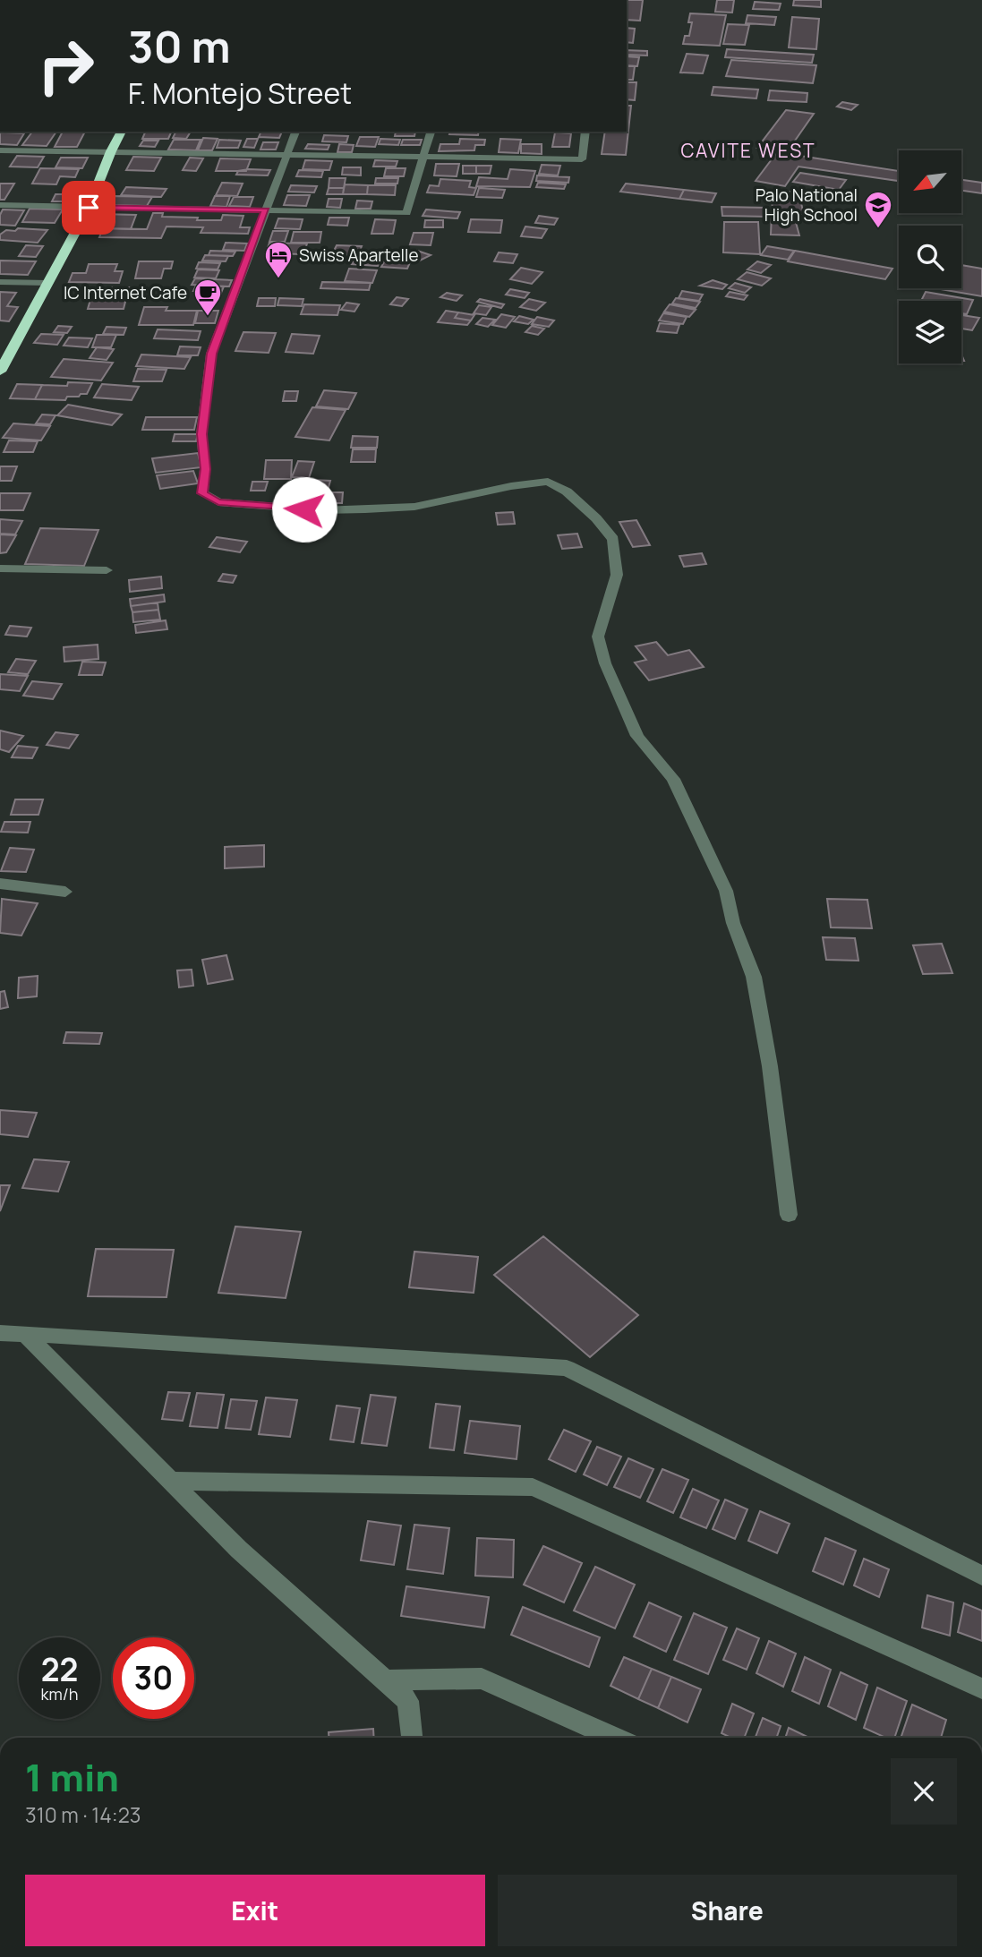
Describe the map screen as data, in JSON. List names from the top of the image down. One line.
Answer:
{"districts":["CAVITE WEST"],"places":{"school or university":["Palo National High School"],"hotel":["Swiss Apartelle"],"cafe":["IC Internet Cafe"]},"north":"bottom left","page":{"turn":["30 m","F. Montejo Street"],"speed":"22 km/h","limit":"30","heading":["1 min","310 m · 14:23"],"buttons":["Exit","Share"]}}
